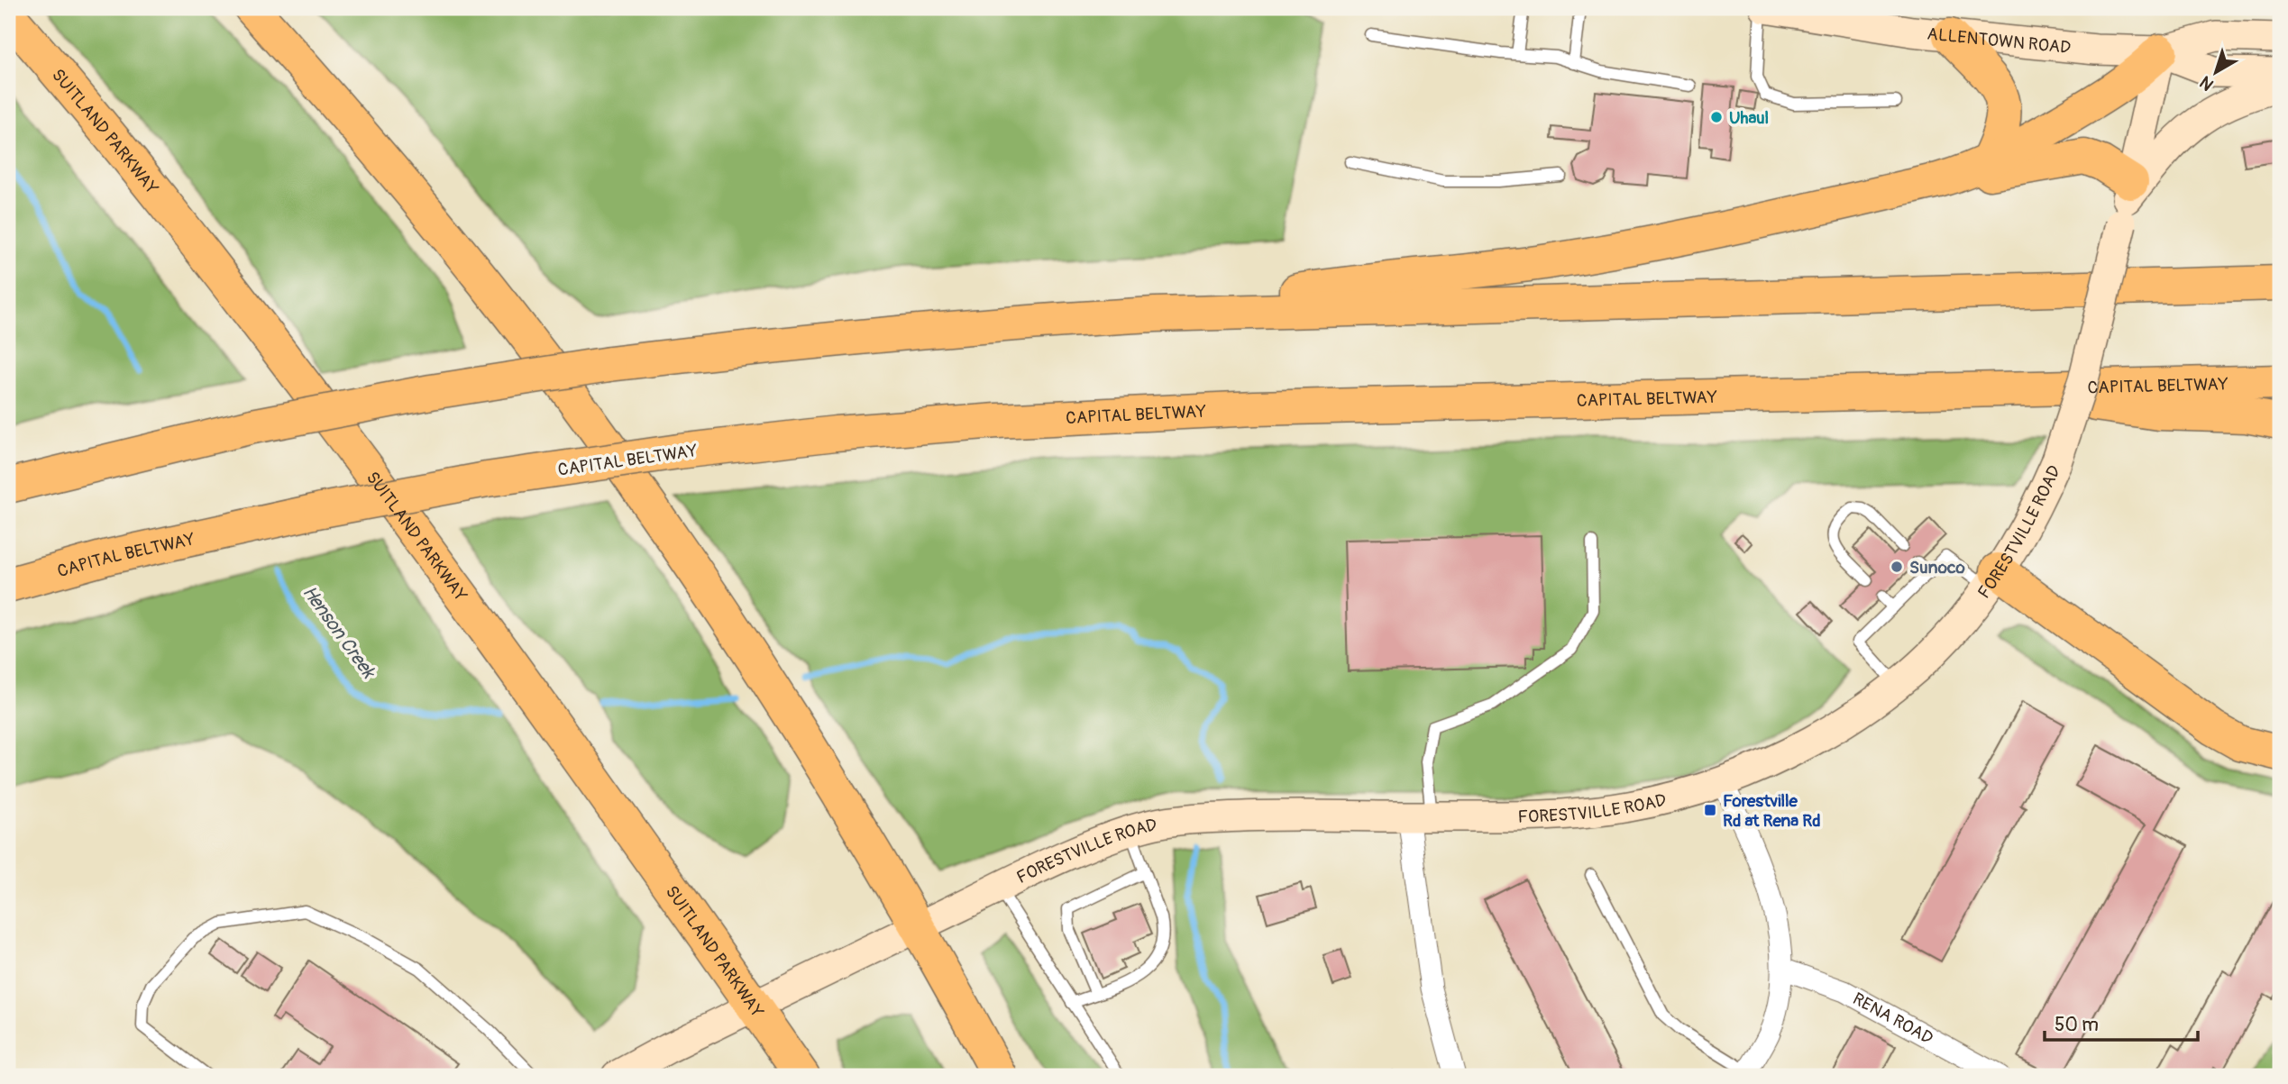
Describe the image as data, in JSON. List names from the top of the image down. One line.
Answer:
{"streets":{"highway":["SUITLAND PARKWAY","CAPITAL BELTWAY"],"main road":["ALLENTOWN ROAD","FORESTVILLE ROAD"],"street":["RENA ROAD"]},"crossings":[["ALLENTOWN ROAD","FORESTVILLE ROAD"],["SUITLAND PARKWAY","FORESTVILLE ROAD"]],"water":["Henson Creek"],"places":{"other":["Uhaul","Sunoco"],"transit":["Forestville Rd at Rena Rd"]},"scale_bar":"50 m","north":"bottom left"}
